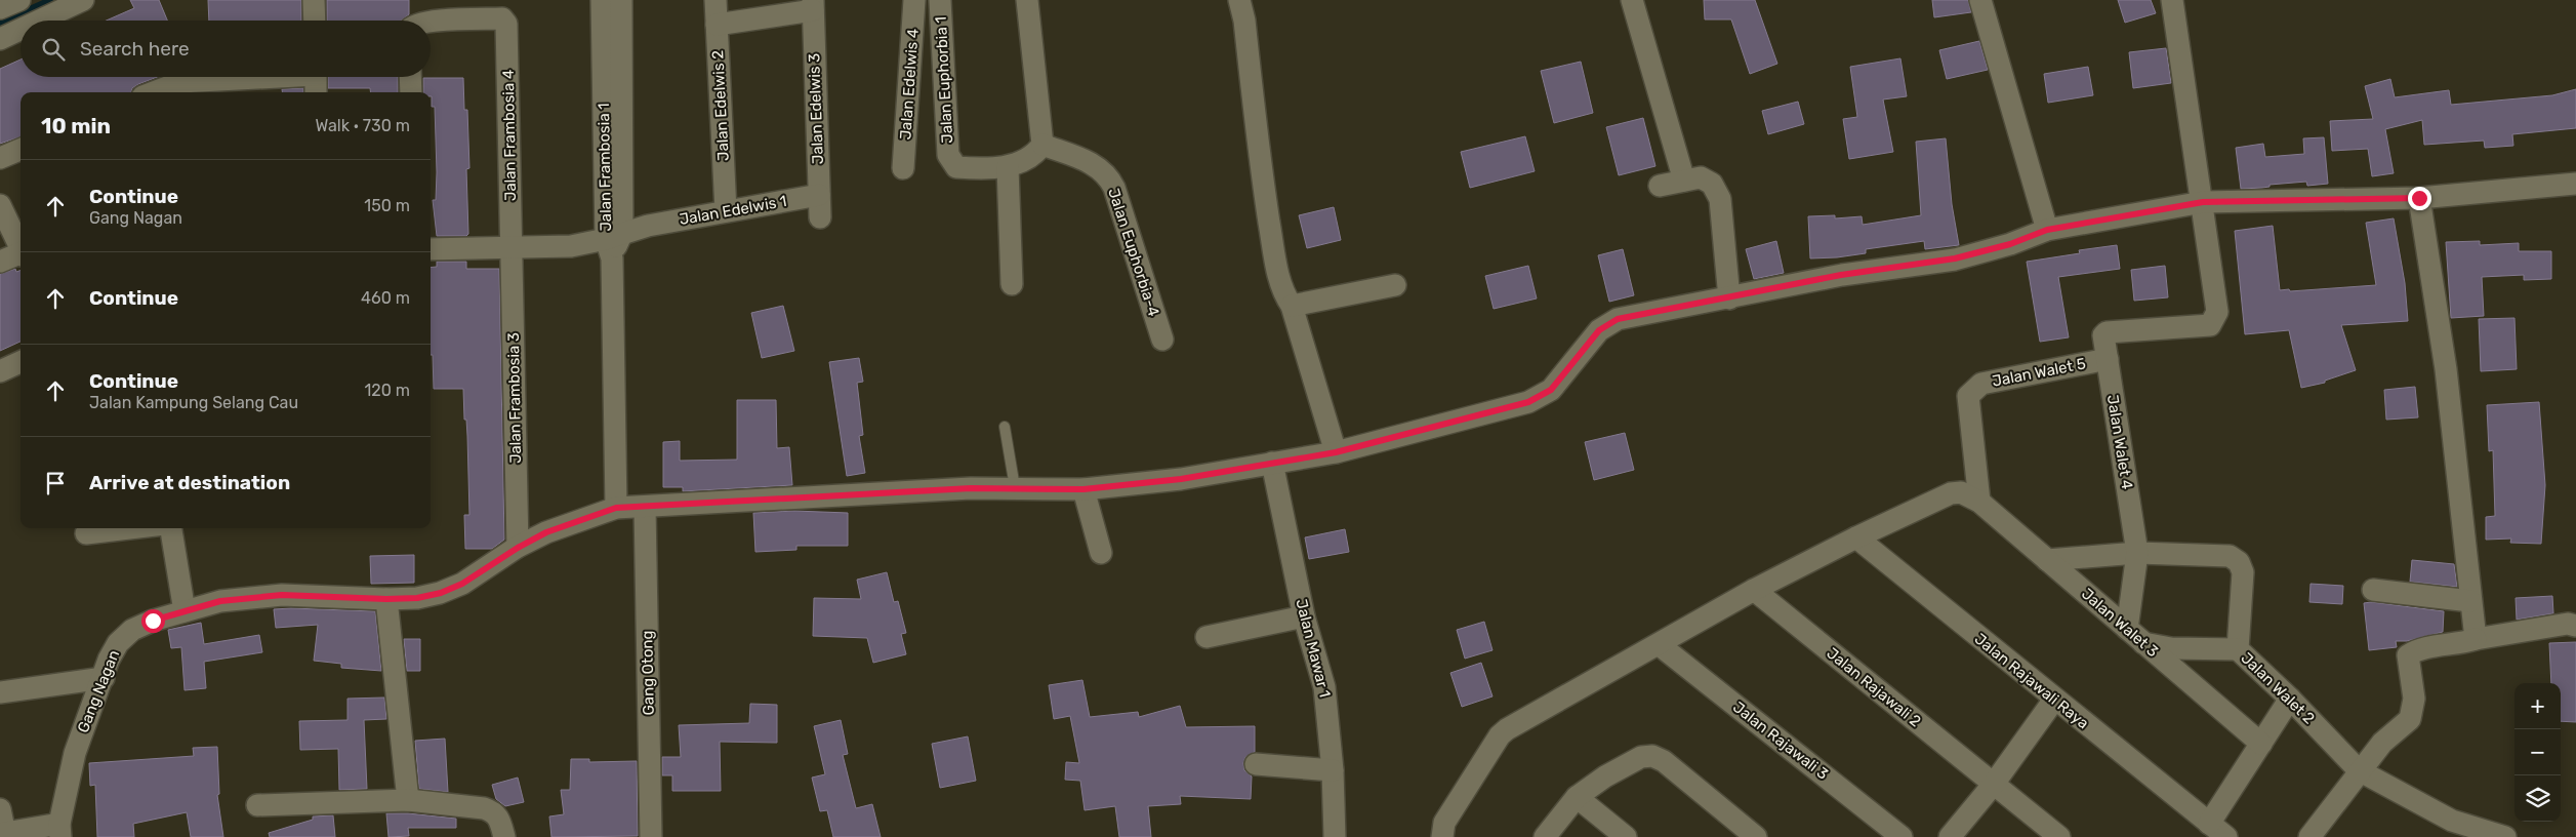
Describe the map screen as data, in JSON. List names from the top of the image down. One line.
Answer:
{"streets":{"street":["Jalan Euphorbia 1","Jalan Edelwis 4","Jalan Edelwis 2","Jalan Edelwis 3","Jalan Frambosia 4","Jalan Frambosia 1","Jalan Edelwis 1","Jalan Euphorbia-4","Jalan Walet 5","Jalan Frambosia 3","Jalan Walet 4","Jalan Walet 3","Jalan Mawar 1","Gang Otong","Jalan Rajawali Raya","Jalan Rajawali 2","Jalan Walet 2","Gang Nagan","Jalan Rajawali 3"]},"crossings":[["Jalan Edelwis 2","Jalan Edelwis 1"],["Jalan Edelwis 3","Jalan Edelwis 1"],["Jalan Frambosia 4","Jalan Edelwis 1"],["Jalan Frambosia 4","Jalan Frambosia 3"],["Jalan Frambosia 1","Jalan Edelwis 1"],["Jalan Edelwis 1","Jalan Frambosia 3"],["Jalan Walet 5","Jalan Walet 4"],["Jalan Walet 5","Jalan Walet 3"],["Jalan Frambosia 3","Gang Nagan"],["Jalan Walet 4","Jalan Walet 3"],["Jalan Walet 4","Jalan Walet 2"],["Jalan Walet 4","Gang Nagan"],["Jalan Walet 3","Jalan Walet 2"],["Jalan Mawar 1","Gang Nagan"],["Gang Otong","Gang Nagan"]],"page":{"search":"Search here","heading":["10 min","Walk · 730 m"],"list":[["Continue","Gang Nagan","150 m"],["Continue","460 m"],["Continue","Jalan Kampung Selang Cau","120 m"],"Arrive at destination"],"map_buttons":["+","−"]}}
